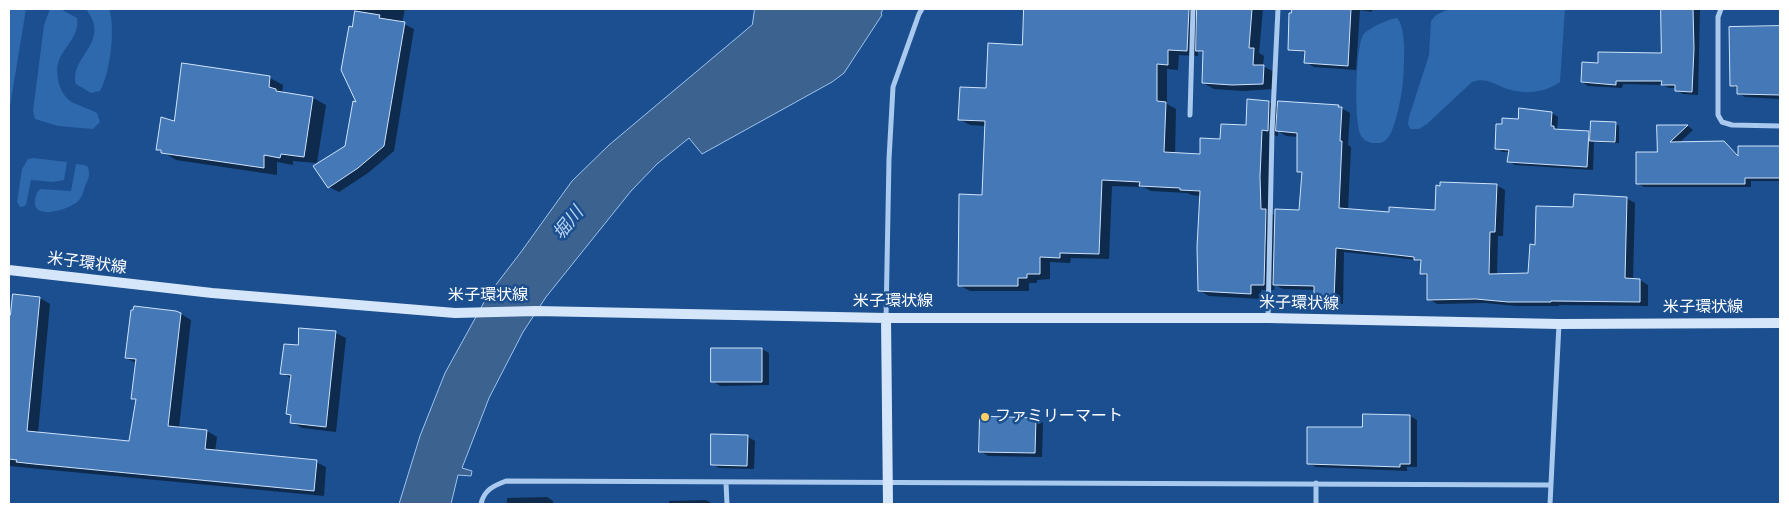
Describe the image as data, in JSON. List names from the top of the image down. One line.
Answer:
{"streets":{"main road":["米子環状線"]},"water":["堀川"],"places":["ファミリーマート"]}
